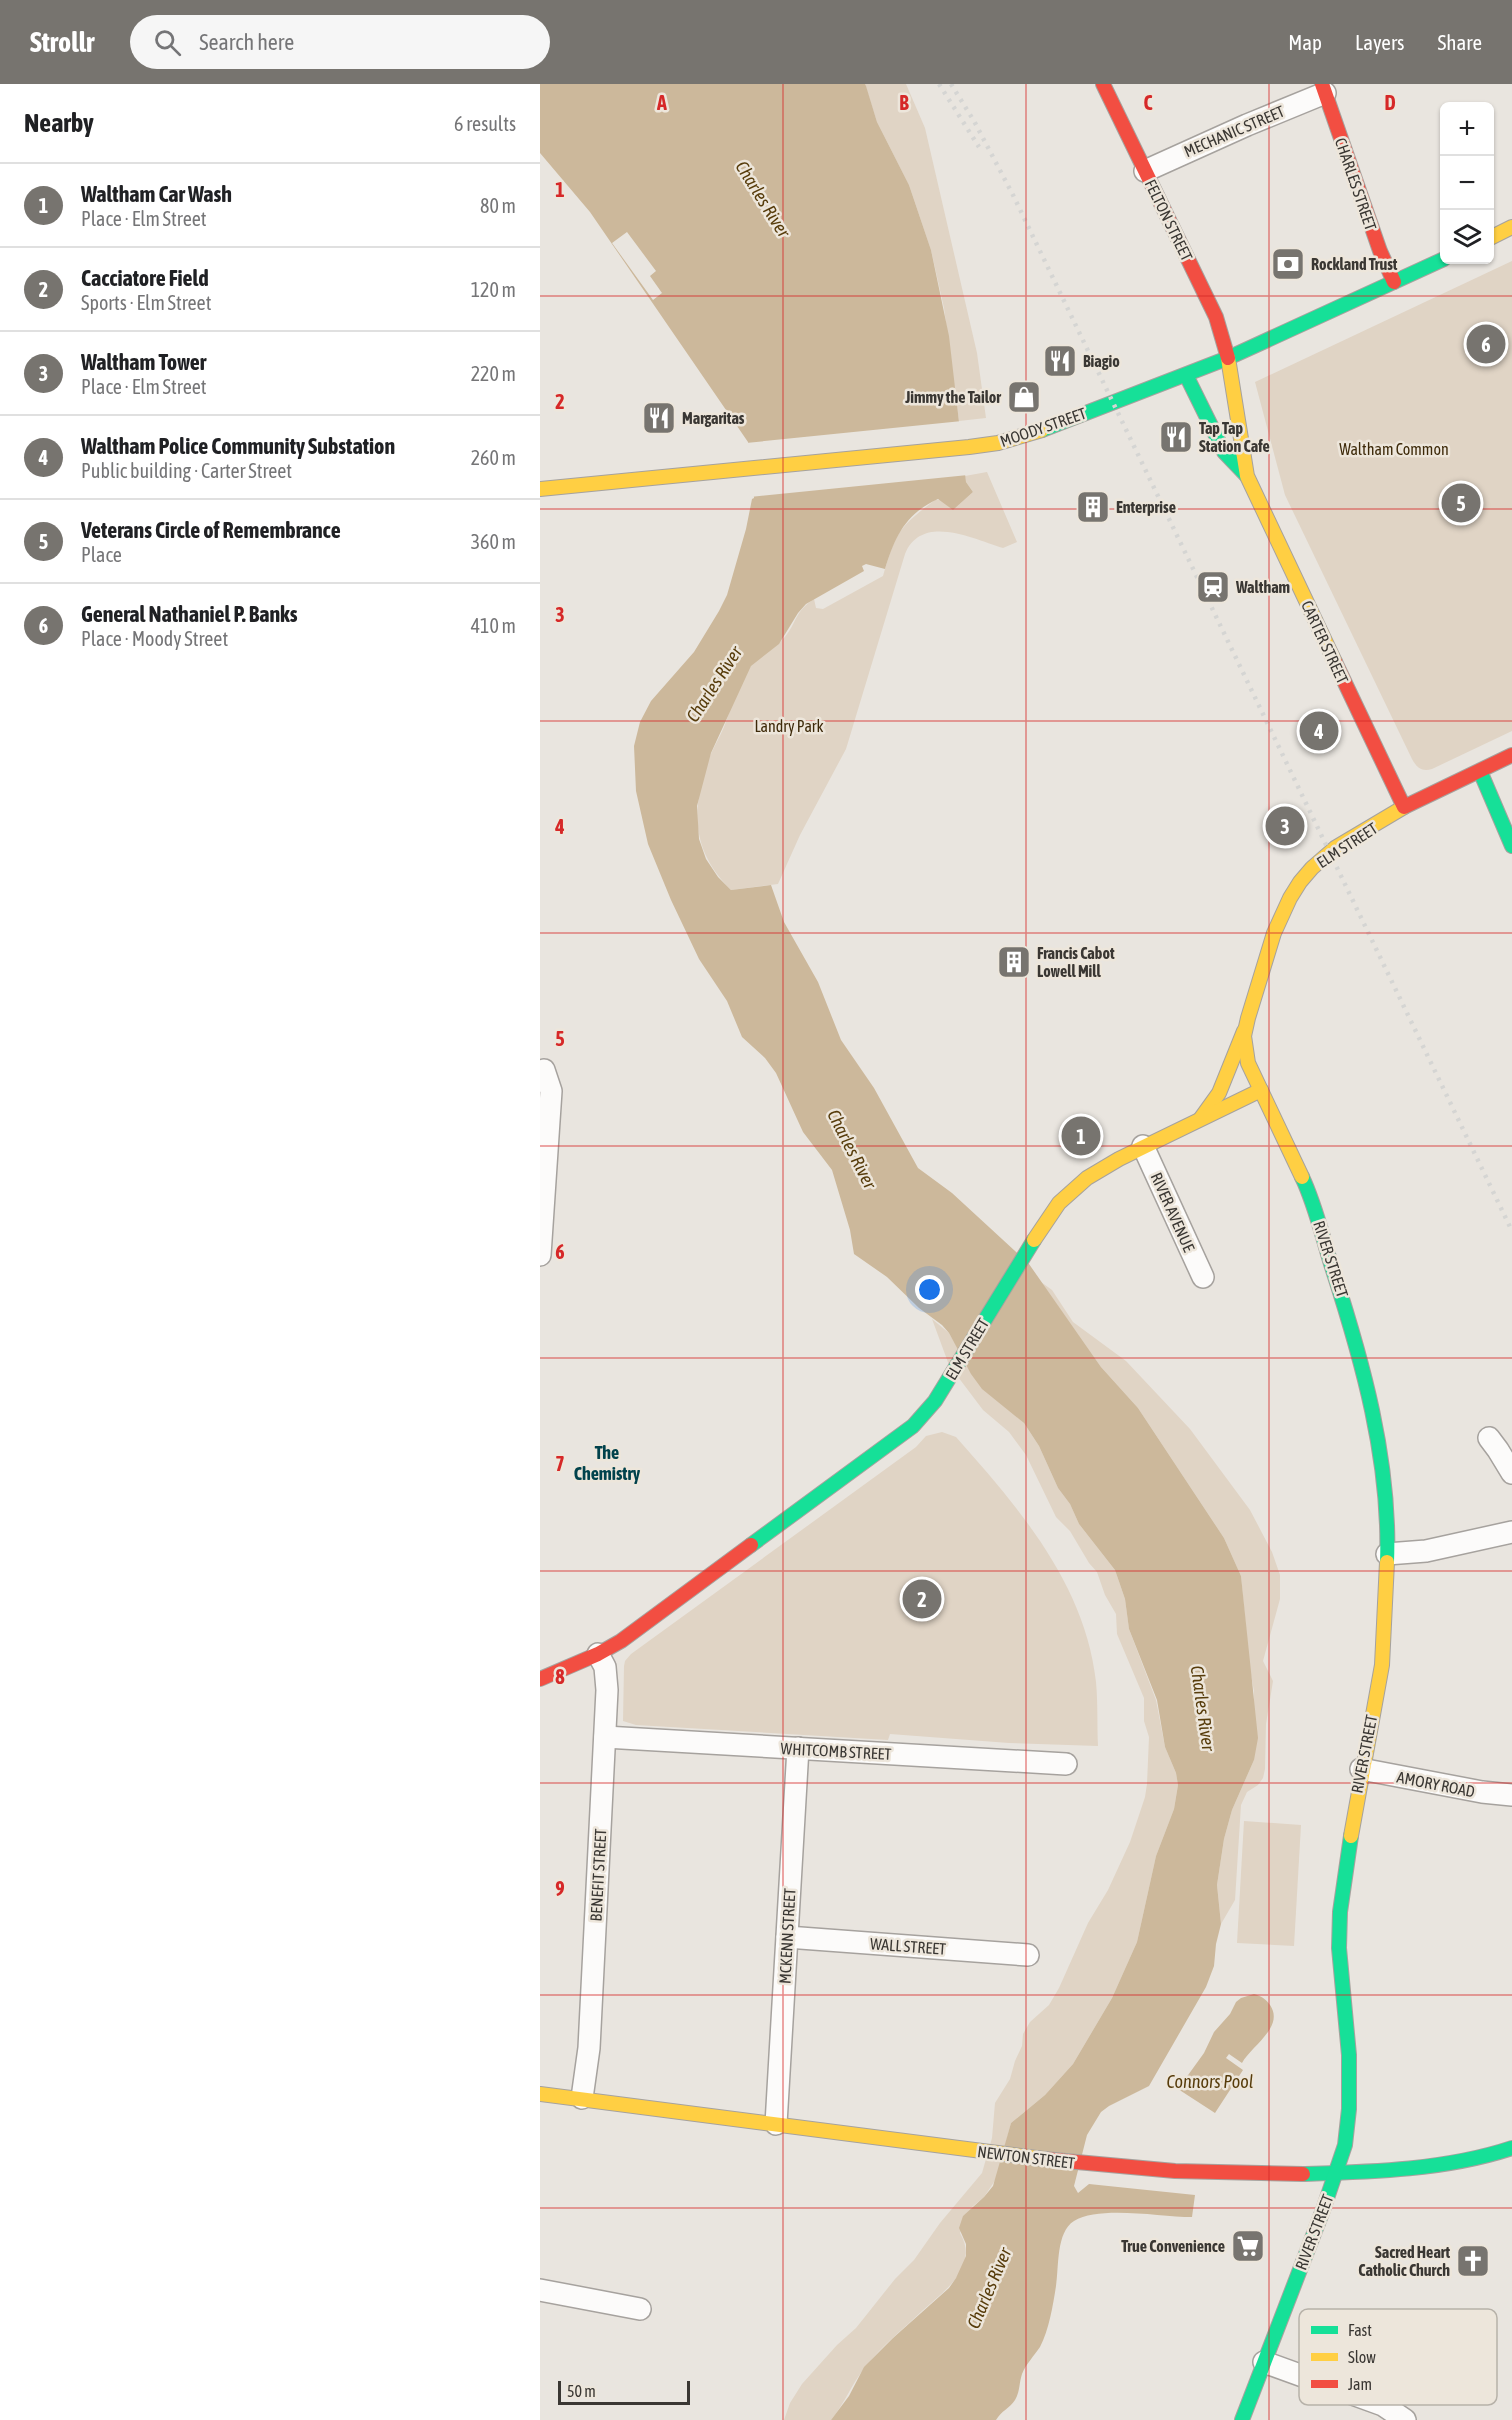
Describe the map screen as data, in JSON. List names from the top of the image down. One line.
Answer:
{"streets":{"main road":["CHARLES STREET","FELTON STREET","MOODY STREET","CARTER STREET","ELM STREET","RIVER STREET","NEWTON STREET"],"street":["MECHANIC STREET","RIVER AVENUE","WHITCOMB STREET","AMORY ROAD","BENEFIT STREET","MCKENN STREET","WALL STREET"]},"crossings":[["MECHANIC STREET","CHARLES STREET"],["MECHANIC STREET","FELTON STREET"],["CHARLES STREET","MOODY STREET"],["FELTON STREET","MOODY STREET"],["FELTON STREET","CARTER STREET"],["MOODY STREET","CARTER STREET"],["CARTER STREET","ELM STREET"],["ELM STREET","RIVER AVENUE"],["ELM STREET","RIVER STREET"],["ELM STREET","BENEFIT STREET"],["RIVER STREET","AMORY ROAD"],["RIVER STREET","NEWTON STREET"],["WHITCOMB STREET","BENEFIT STREET"],["WHITCOMB STREET","MCKENN STREET"],["BENEFIT STREET","NEWTON STREET"],["MCKENN STREET","WALL STREET"],["MCKENN STREET","NEWTON STREET"]],"districts":["The Chemistry"],"water":["Charles River","Connors Pool"],"parks":["Waltham Common","Landry Park"],"places":{"bank":["Rockland Trust"],"restaurant":["Biagio","Margaritas","Tap Tap Station Cafe"],"shop":["Jimmy the Tailor"],"building":["Enterprise","Francis Cabot Lowell Mill"],"station":["Waltham"],"supermarket":["True Convenience"],"church":["Sacred Heart Catholic Church"]},"legend":["Fast","Slow","Jam"],"scale_bar":"50 m","page":{"header":"Strollr","search":"Search here","nav":["Map","Layers","Share"],"heading":["Nearby","6 results"],"map_buttons":["+","−"],"list":[{"mark":"1","name":"Waltham Car Wash","note":"Place · Elm Street","value":"80 m"},{"mark":"2","name":"Cacciatore Field","note":"Sports · Elm Street","value":"120 m"},{"mark":"3","name":"Waltham Tower","note":"Place · Elm Street","value":"220 m"},{"mark":"4","name":"Waltham Police Community Substation","note":"Public building · Carter Street","value":"260 m"},{"mark":"5","name":"Veterans Circle of Remembrance","note":"Place","value":"360 m"},{"mark":"6","name":"General Nathaniel P. Banks","note":"Place · Moody Street","value":"410 m"}],"pins":["6","5","4","3","1","2"],"scale":"50 m"},"grid":{"columns":["A","B","C","D"],"rows":["1","2","3","4","5","6","7","8","9"]}}
